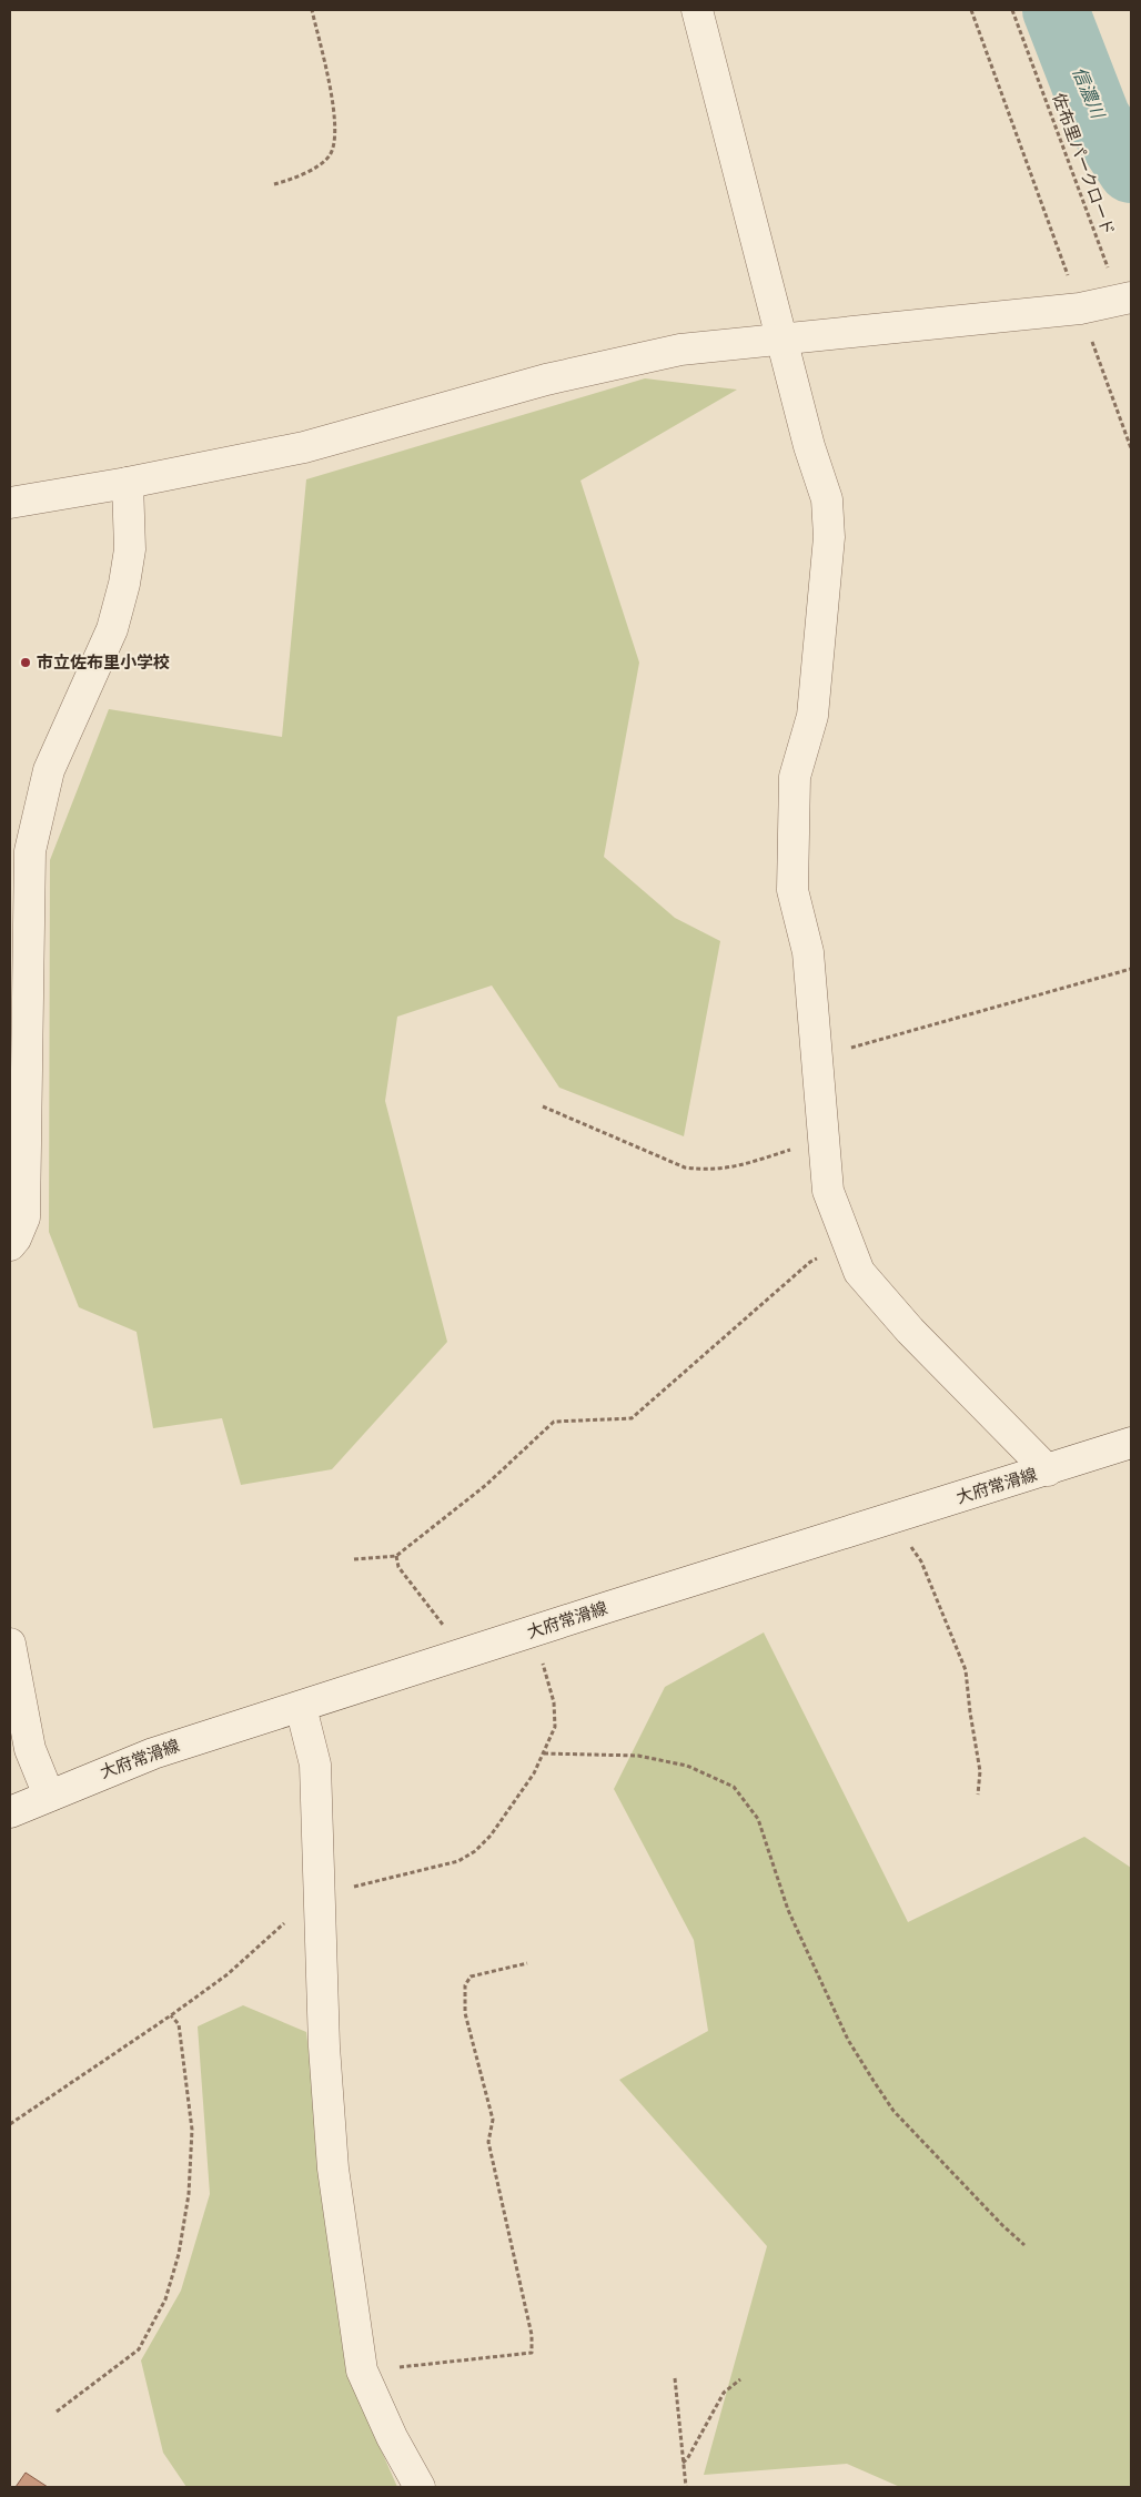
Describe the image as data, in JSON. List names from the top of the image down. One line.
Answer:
{"streets":{"street":["大府常滑線"],"path":["佐布里パークロード"]},"water":["信濃川"],"places":["市立佐布里小学校"]}
